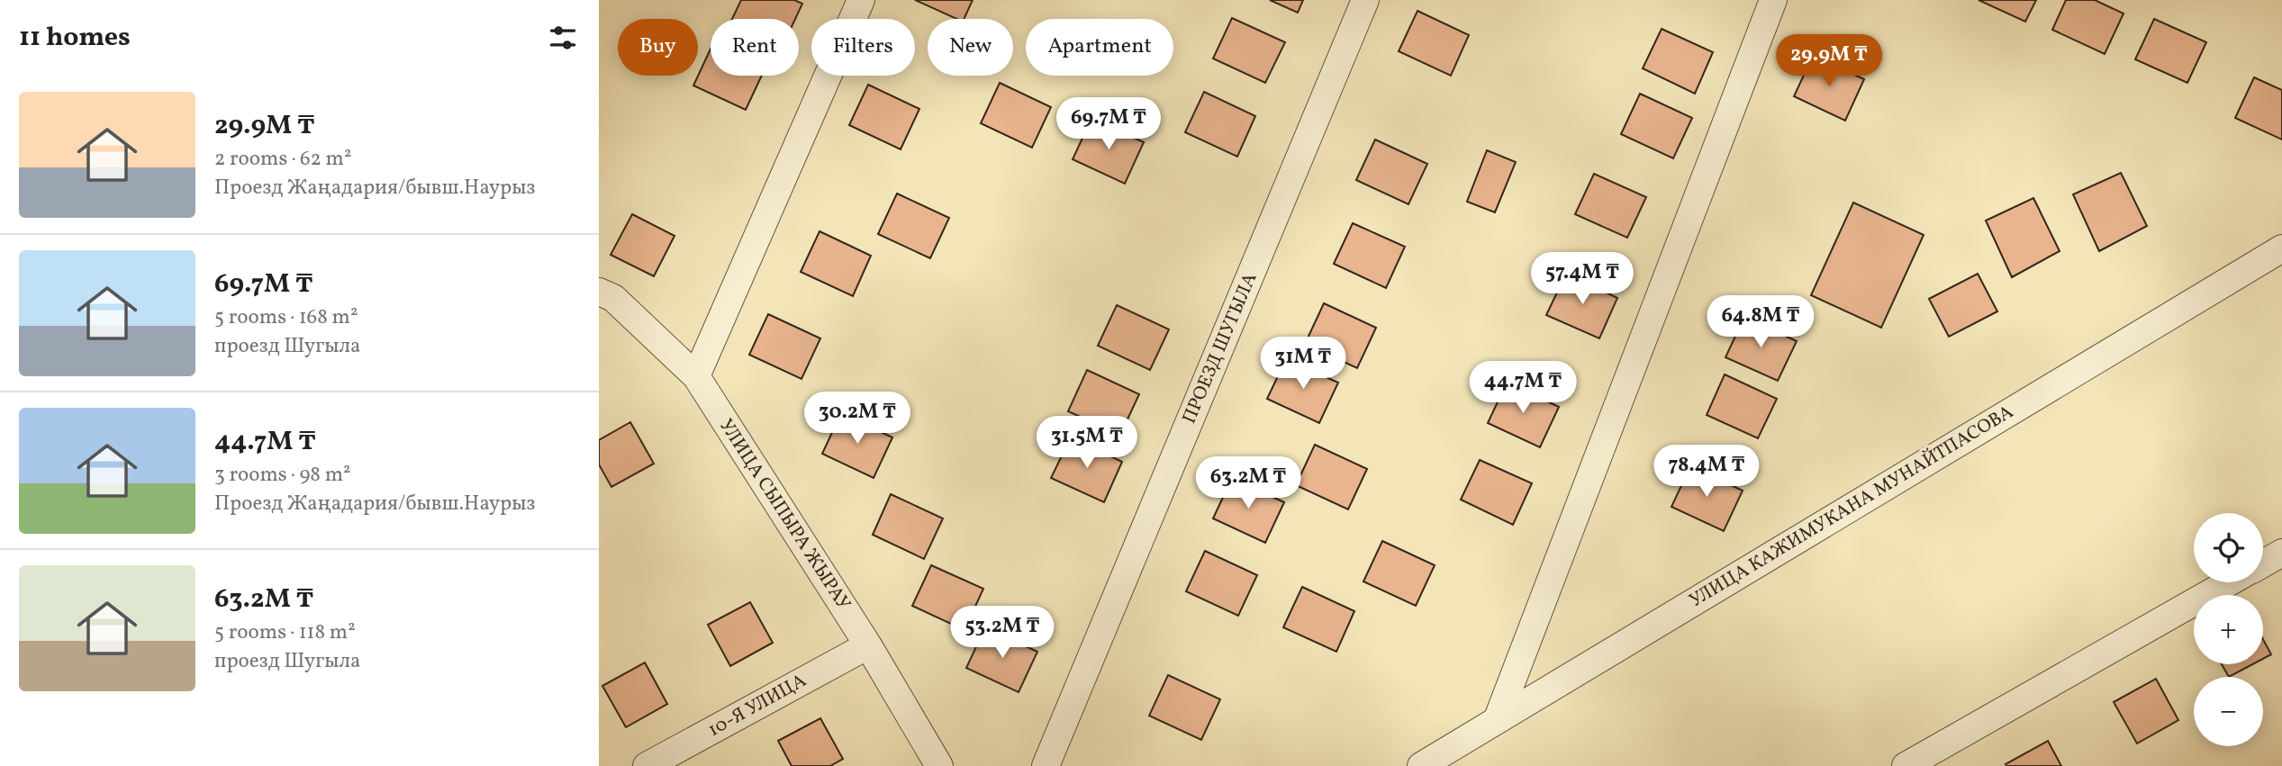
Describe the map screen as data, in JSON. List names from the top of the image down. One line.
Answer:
{"streets":{"street":["ПРОЕЗД ШУГЫЛА","УЛИЦА КАЖИМУКАНА МУНАЙТПАСОВА","УЛИЦА СЫПЫРА ЖЫРАУ","10-Я УЛИЦА"]},"crossings":[["УЛИЦА СЫПЫРА ЖЫРАУ","10-Я УЛИЦА"]],"page":{"heading":"11 homes","chip":["Buy","Rent","Filters","New","Apartment"],"price":["29.9M ₸","69.7M ₸","57.4M ₸","64.8M ₸","31M ₸","44.7M ₸","30.2M ₸","31.5M ₸","78.4M ₸","63.2M ₸","53.2M ₸"],"list":[{"name":"29.9M ₸","note":"2 rooms · 62 m² · Проезд Жаңадария/бывш.Наурыз"},{"name":"69.7M ₸","note":"5 rooms · 168 m² · проезд Шугыла"},{"name":"44.7M ₸","note":"3 rooms · 98 m² · Проезд Жаңадария/бывш.Наурыз"},{"name":"63.2M ₸","note":"5 rooms · 118 m² · проезд Шугыла"}],"map_buttons":["+","−"]}}
